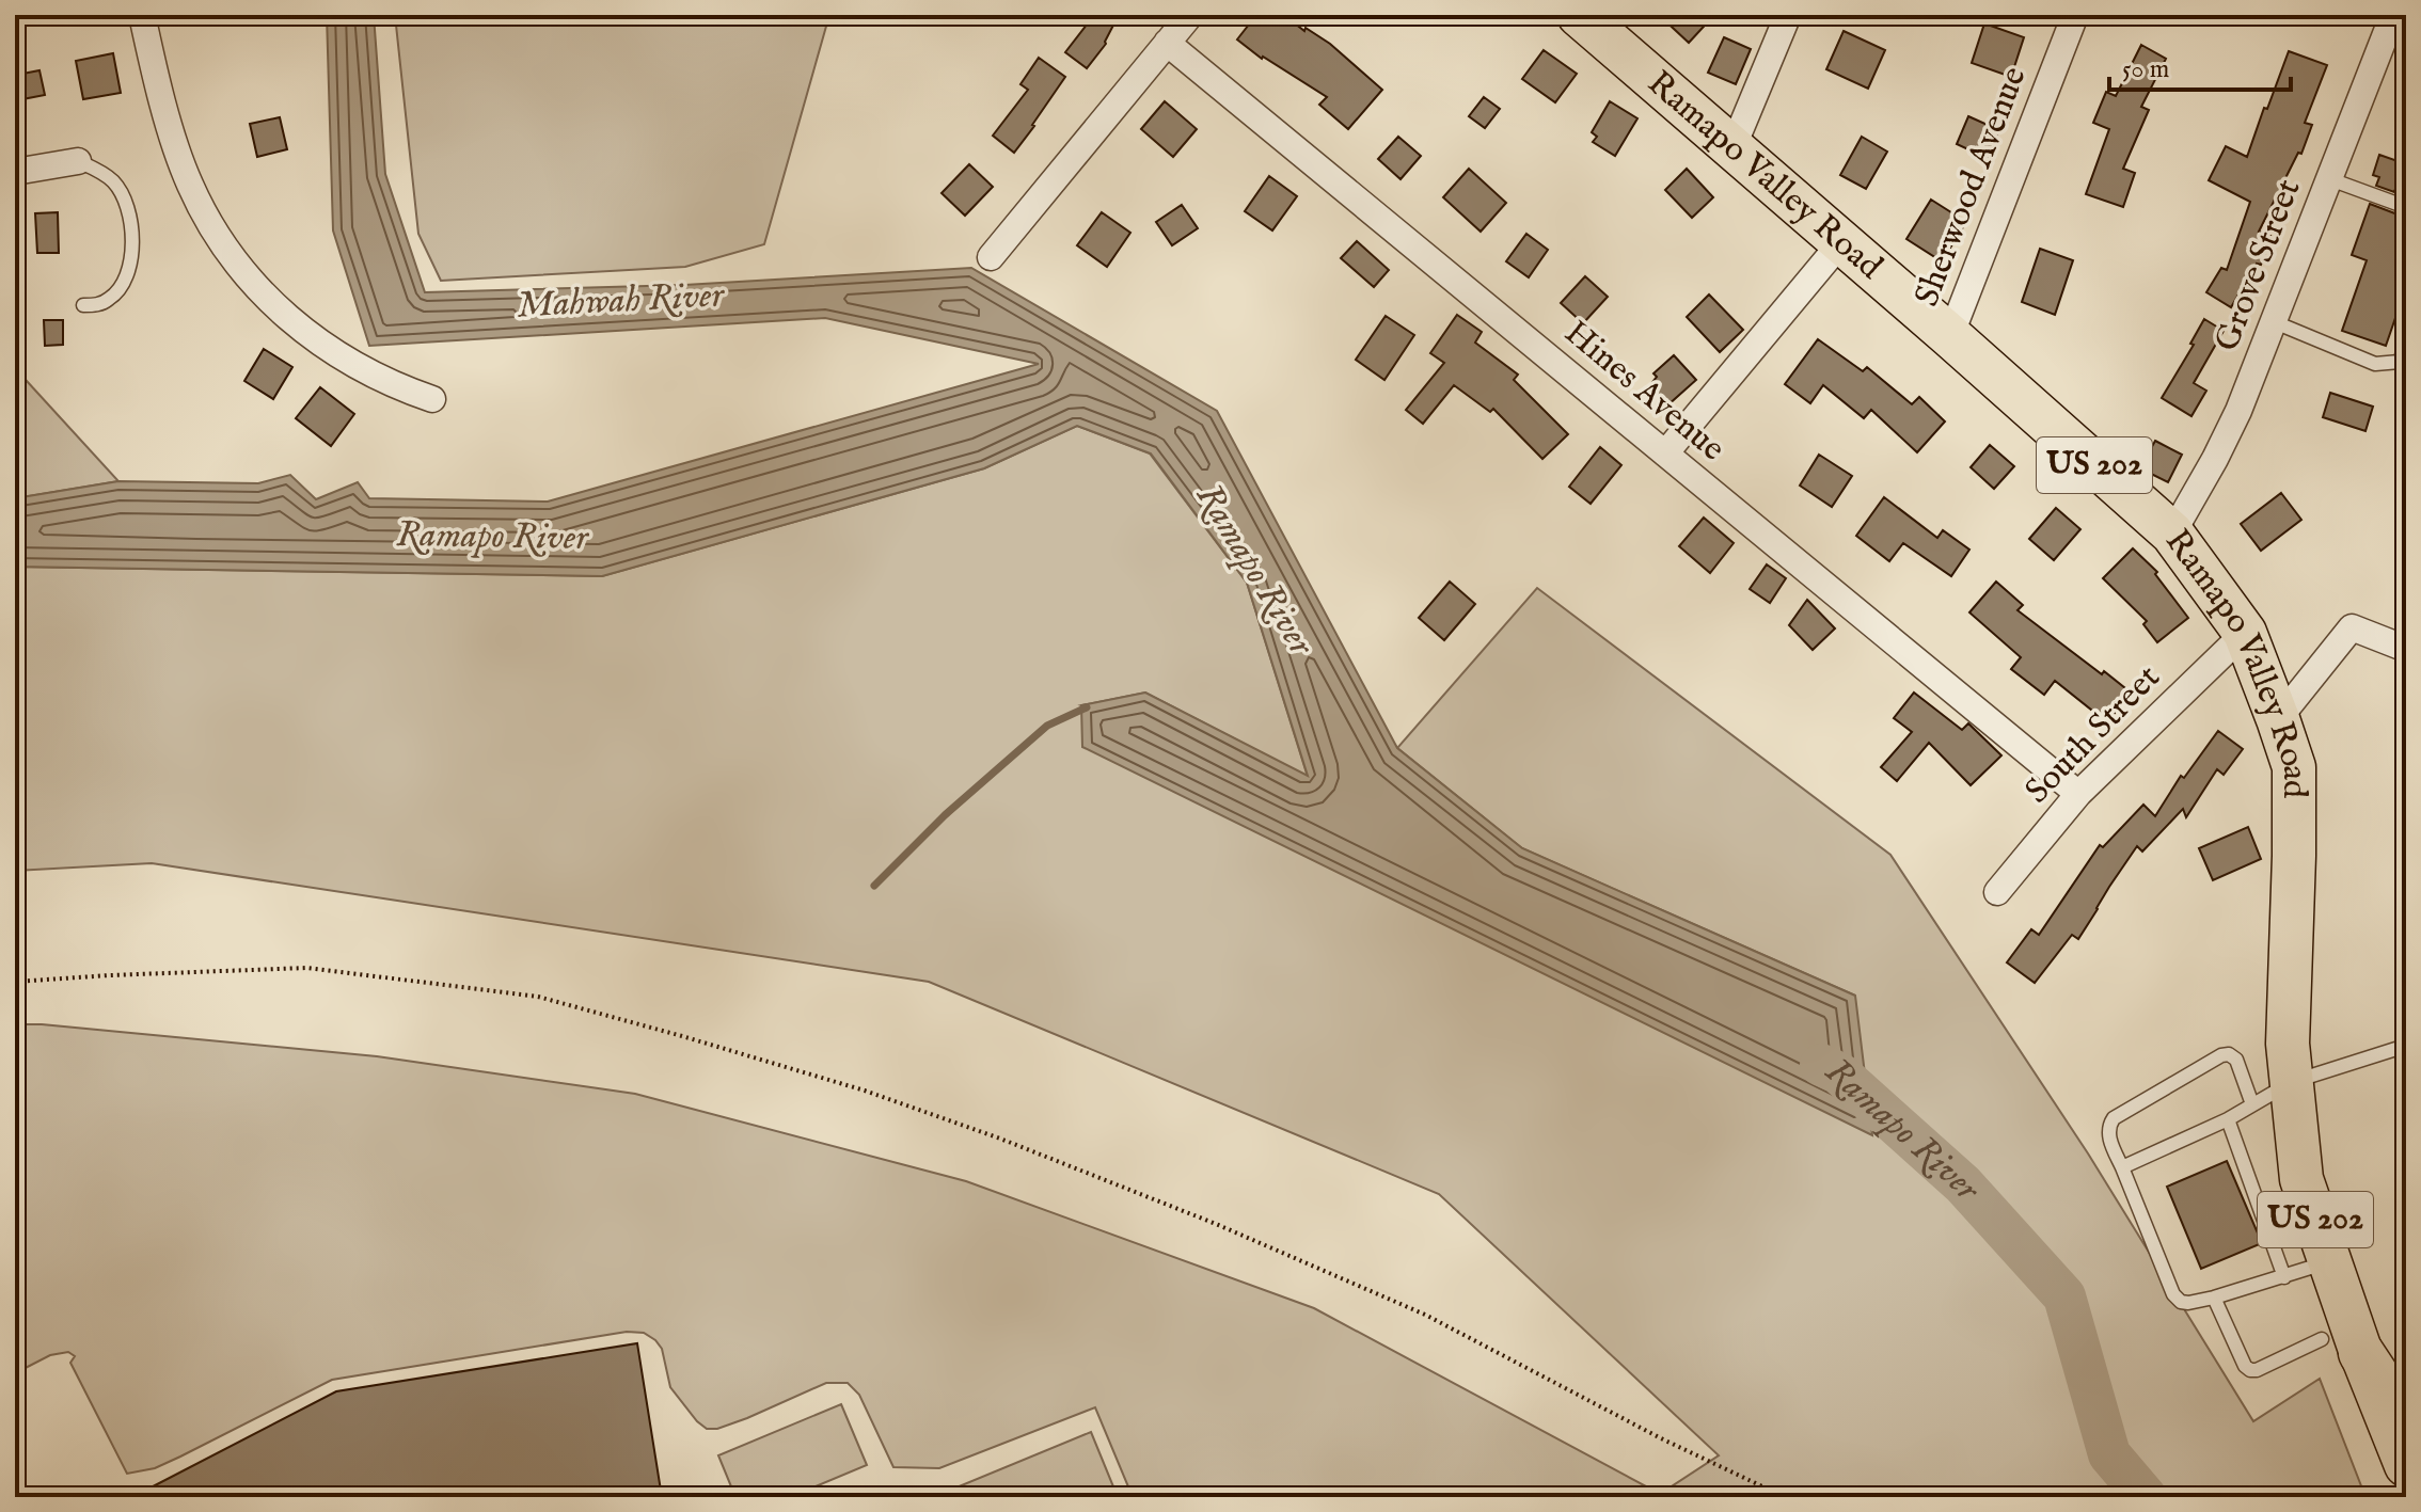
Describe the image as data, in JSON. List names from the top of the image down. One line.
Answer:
{"streets":{"main road":["Ramapo Valley Road","US 202"],"street":["Sherwood Avenue","Grove Street","Hines Avenue","South Street"]},"crossings":[["Ramapo Valley Road","Sherwood Avenue"],["Ramapo Valley Road","Grove Street"],["Ramapo Valley Road","South Street"],["Hines Avenue","South Street"]],"water":["Mahwah River","Ramapo River"],"scale_bar":"50 m"}
